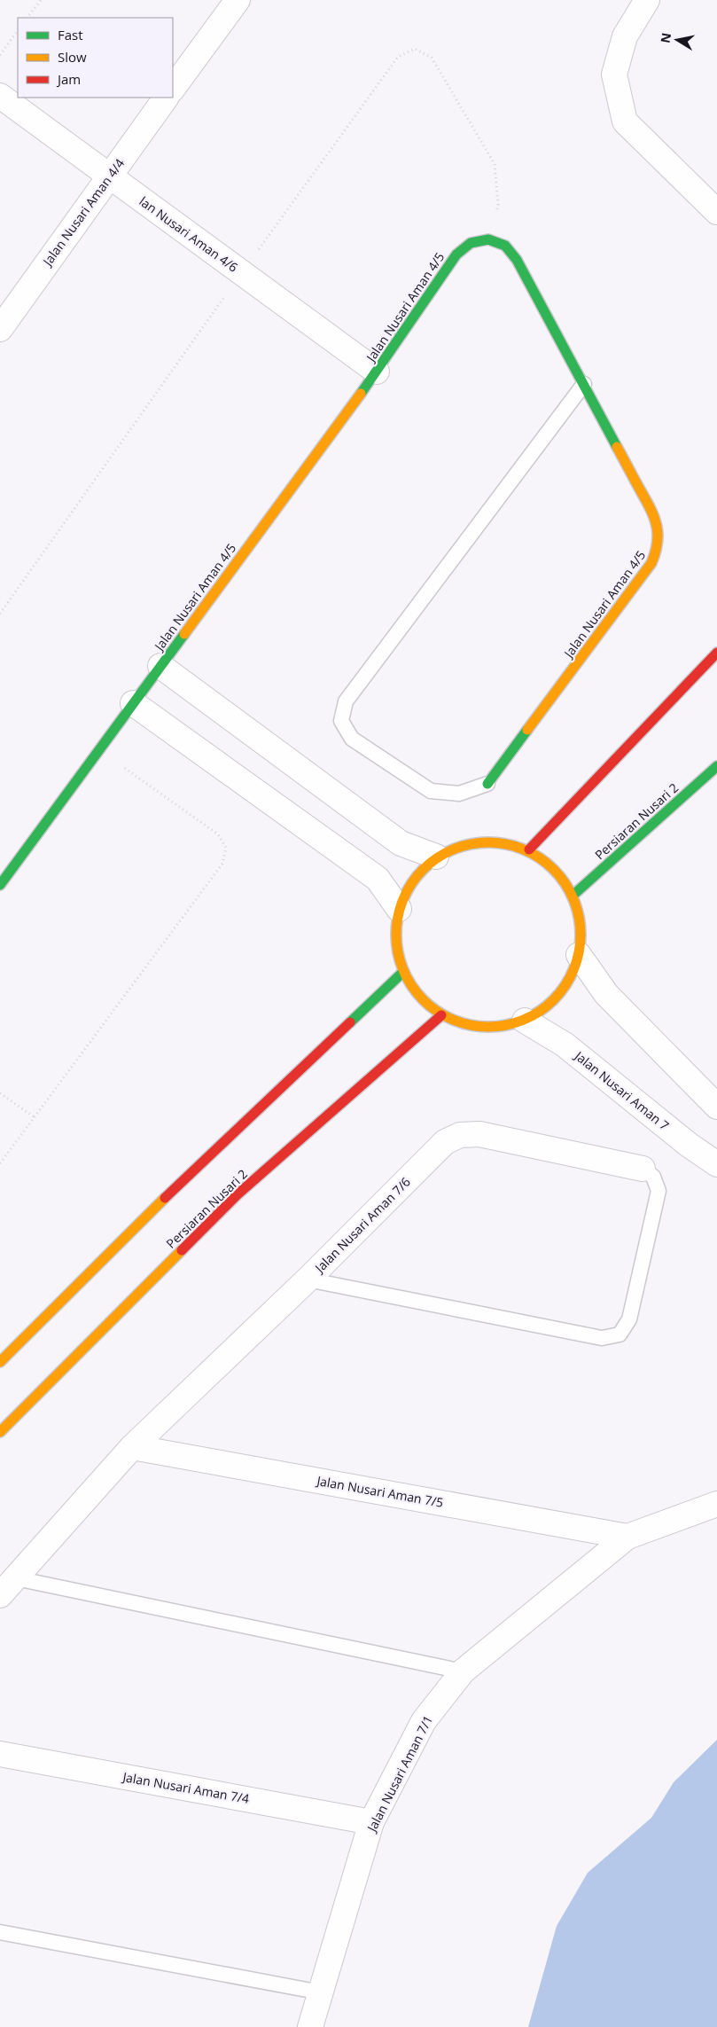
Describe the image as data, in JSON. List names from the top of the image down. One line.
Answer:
{"streets":{"street":["Jalan Nusari Aman 4/4","lan Nusari Aman 4/6","Jalan Nusari Aman 4/5","Persiaran Nusari 2","Jalan Nusari Aman 7","Jalan Nusari Aman 7/6","Jalan Nusari Aman 7/5","Jalan Nusari Aman 7/1","Jalan Nusari Aman 7/4"]},"crossings":[["Jalan Nusari Aman 4/4","lan Nusari Aman 4/6"],["lan Nusari Aman 4/6","Jalan Nusari Aman 4/5"],["Jalan Nusari Aman 7/6","Jalan Nusari Aman 7/5"],["Jalan Nusari Aman 7/5","Jalan Nusari Aman 7/1"],["Jalan Nusari Aman 7/1","Jalan Nusari Aman 7/4"]],"legend":["Fast","Slow","Jam"],"north":"left"}
